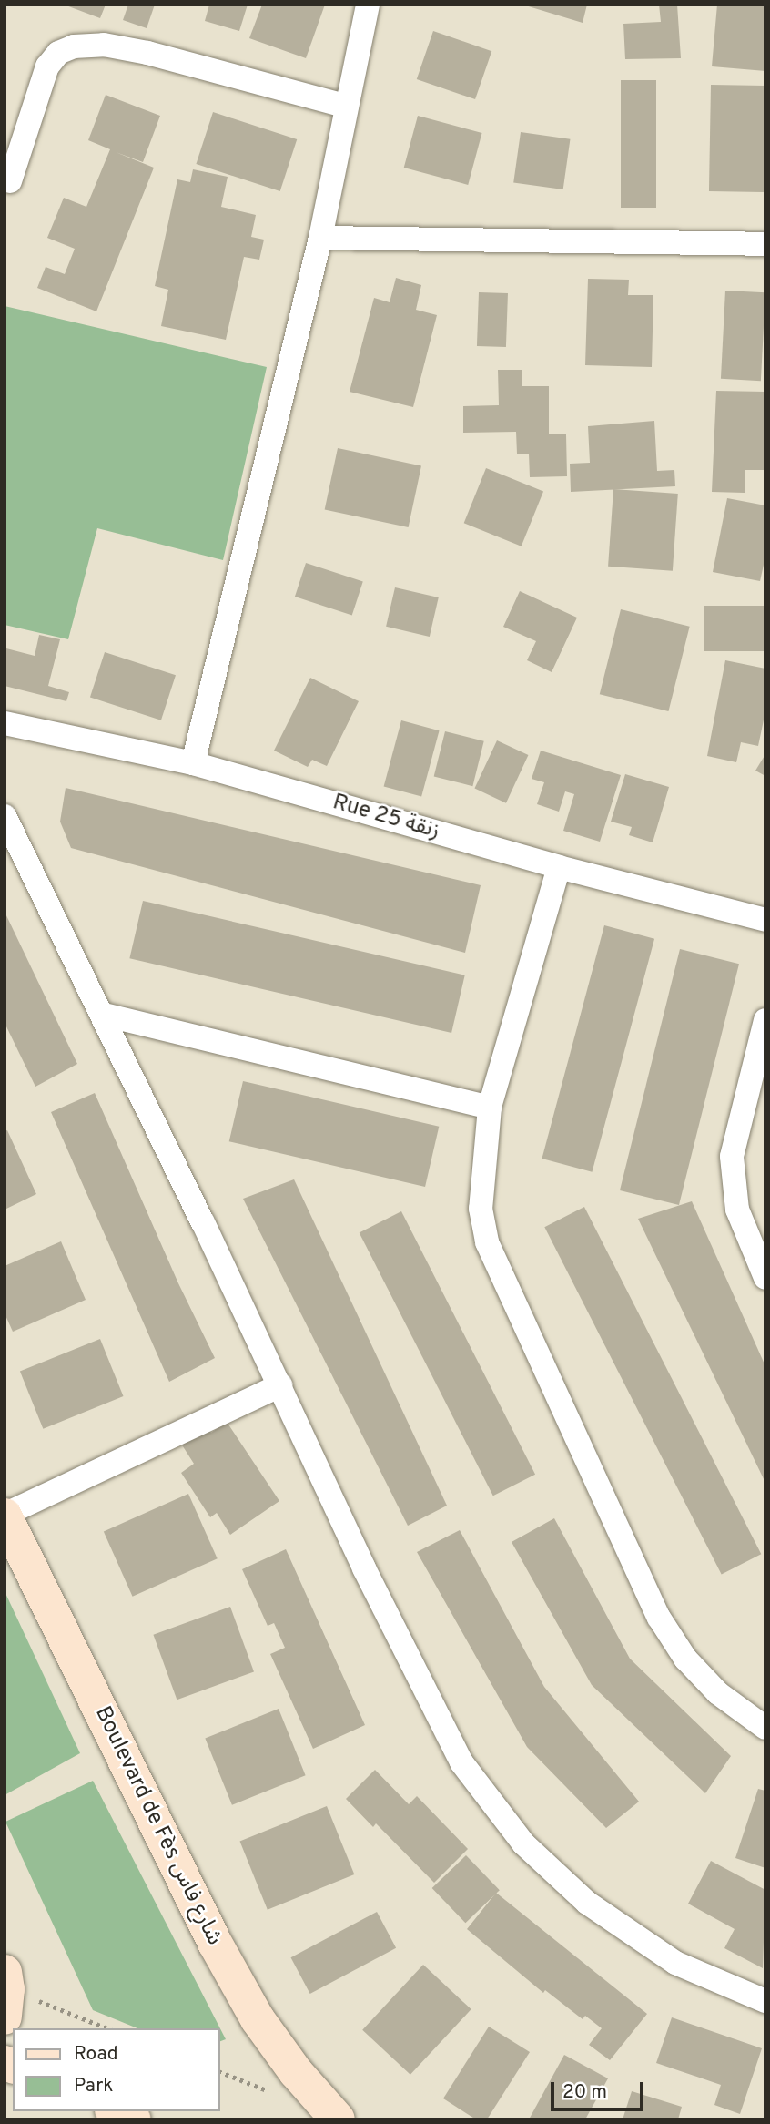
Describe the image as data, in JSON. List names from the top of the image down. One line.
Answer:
{"streets":{"main road":["Boulevard de Fès شارع فاس"],"street":["Rue 25 زنقة"]},"legend":["Road","Park"],"scale_bar":"20 m"}
